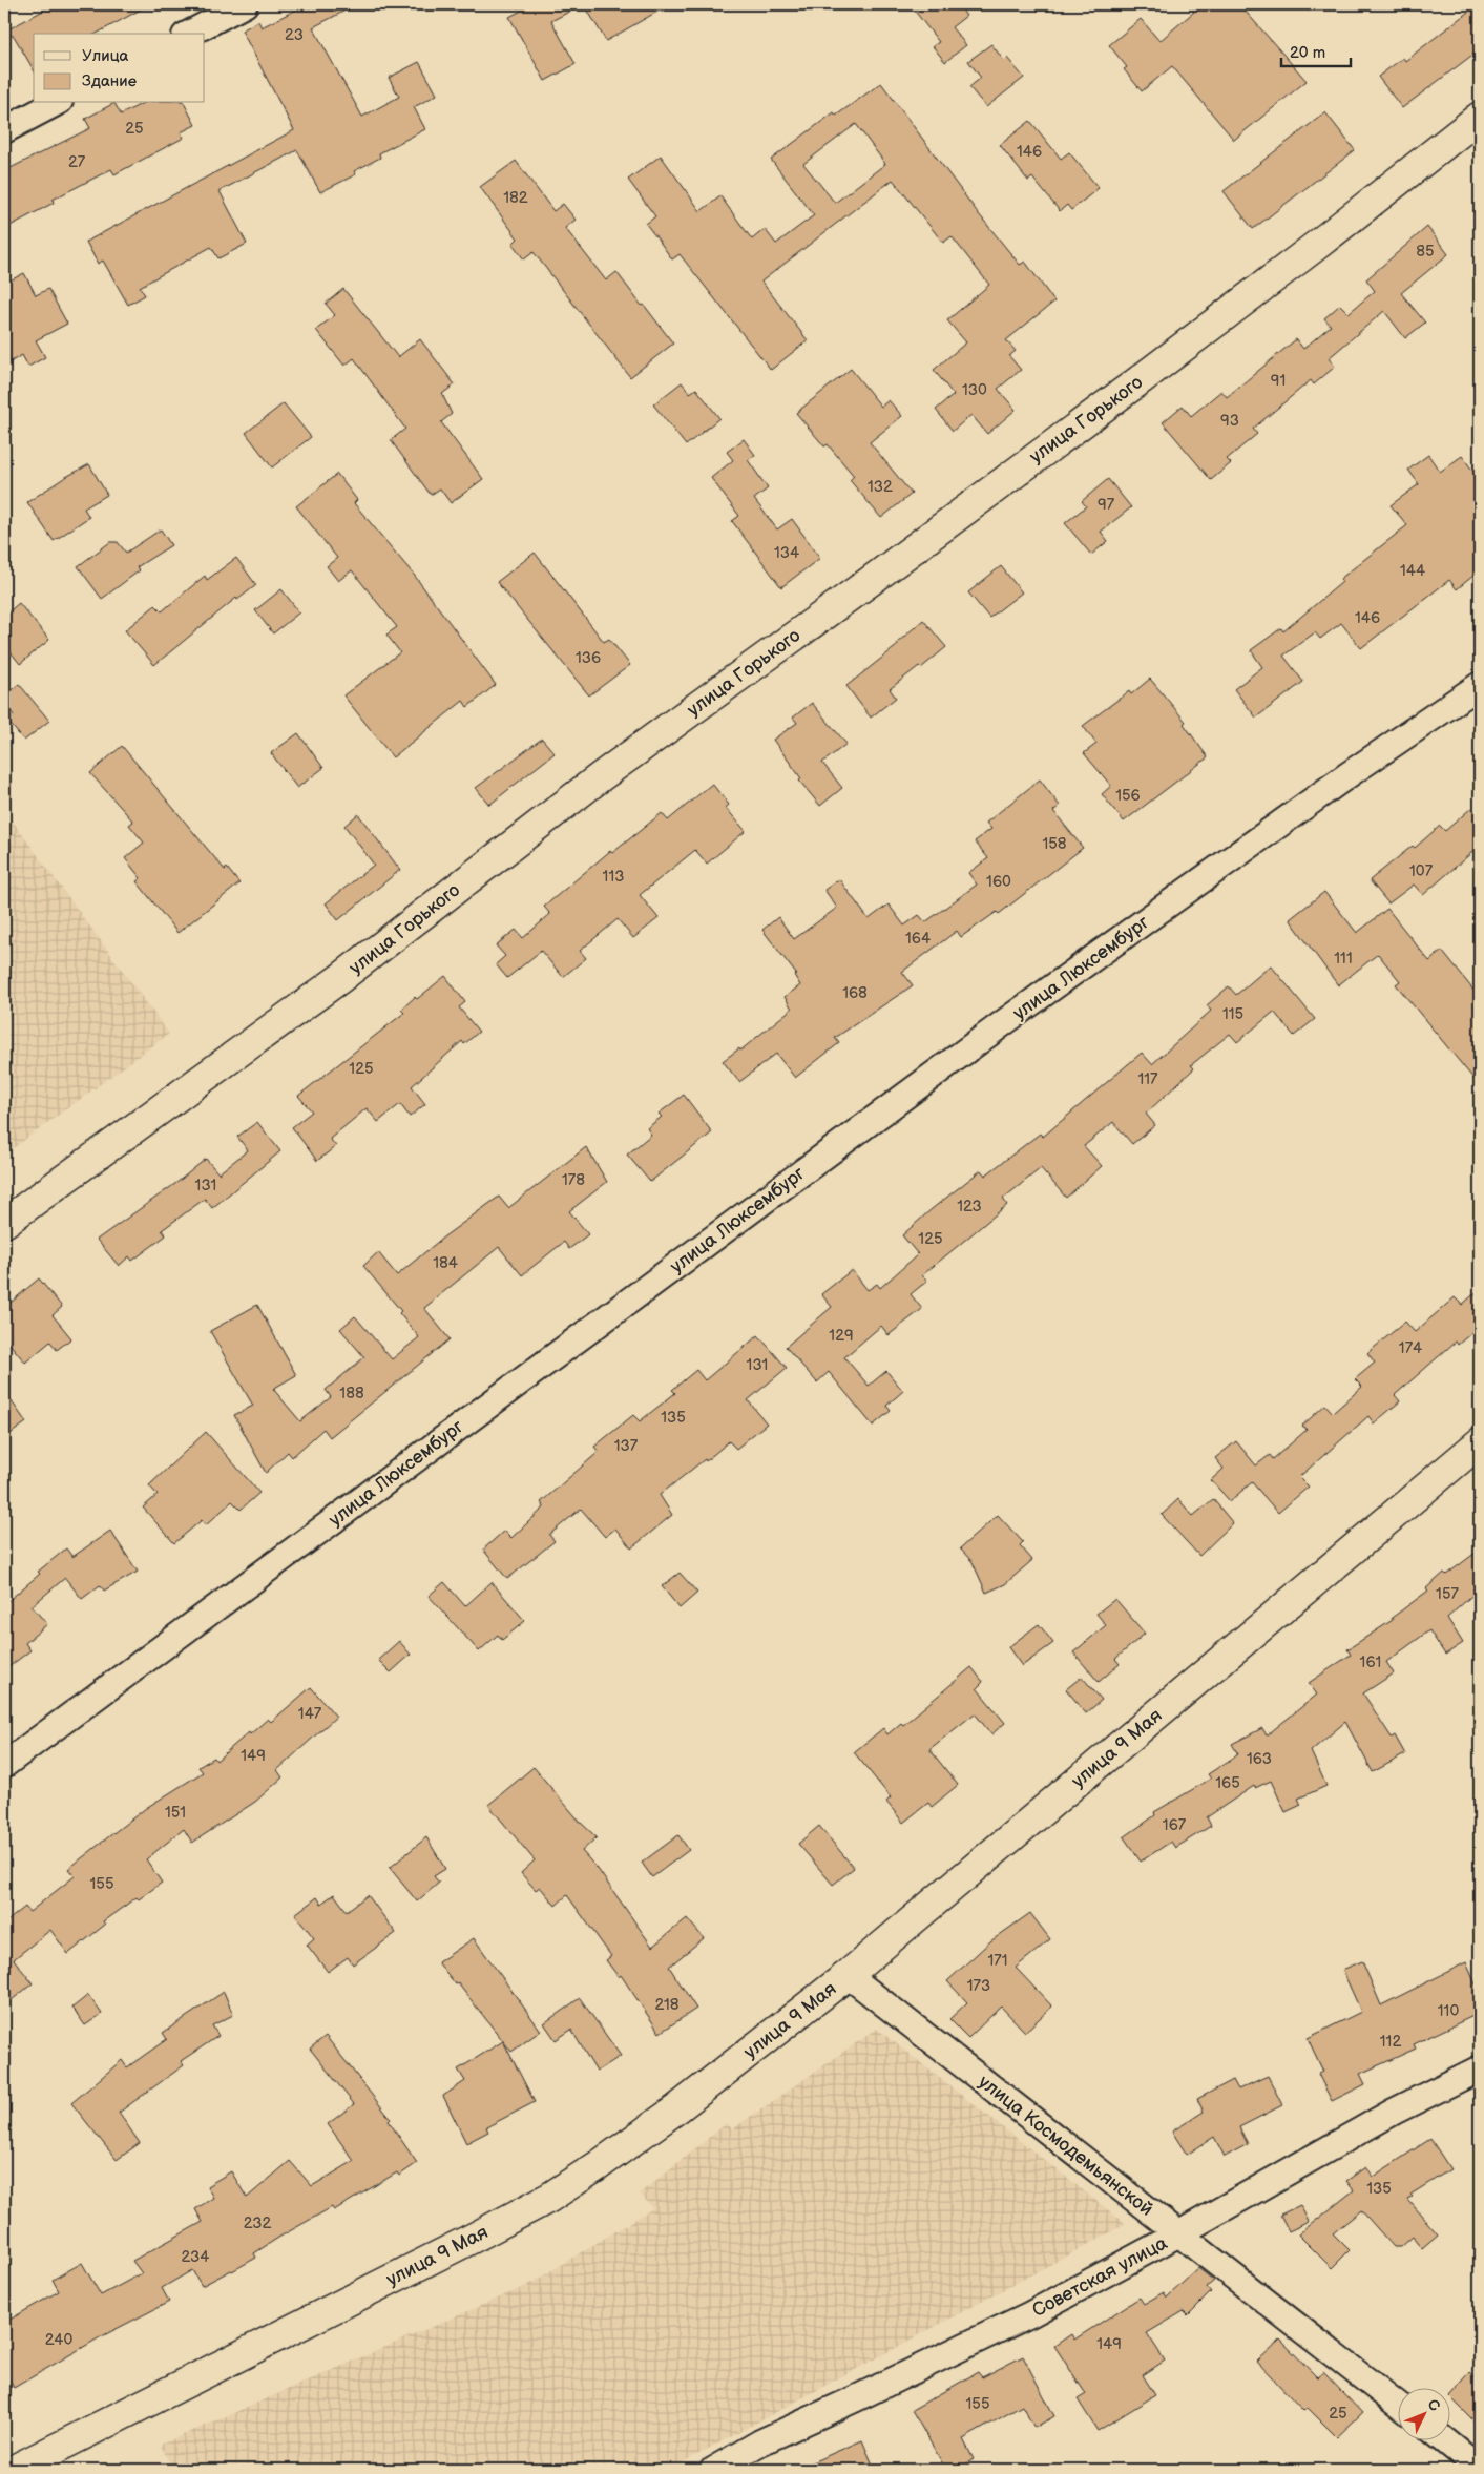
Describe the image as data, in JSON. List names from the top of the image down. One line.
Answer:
{"streets":{"street":["улица Горького","улица Люксембург","улица 9 Мая","улица Космодемьянской","Советская улица"]},"crossings":[["улица 9 Мая","улица Космодемьянской"],["улица Космодемьянской","Советская улица"]],"house_numbers":["23","25","146","27","182","85","91","130","93","132","97","134","144","146","136","156","158","107","113","160","164","111","168","115","125","117","178","131","123","125","184","129","174","131","188","135","137","157","161","147","149","163","165","151","167","155","171","173","218","110","112","135","232","234","240","149","155","25"],"legend":["Улица","Здание"],"scale_bar":"20 m","north":"top right"}
